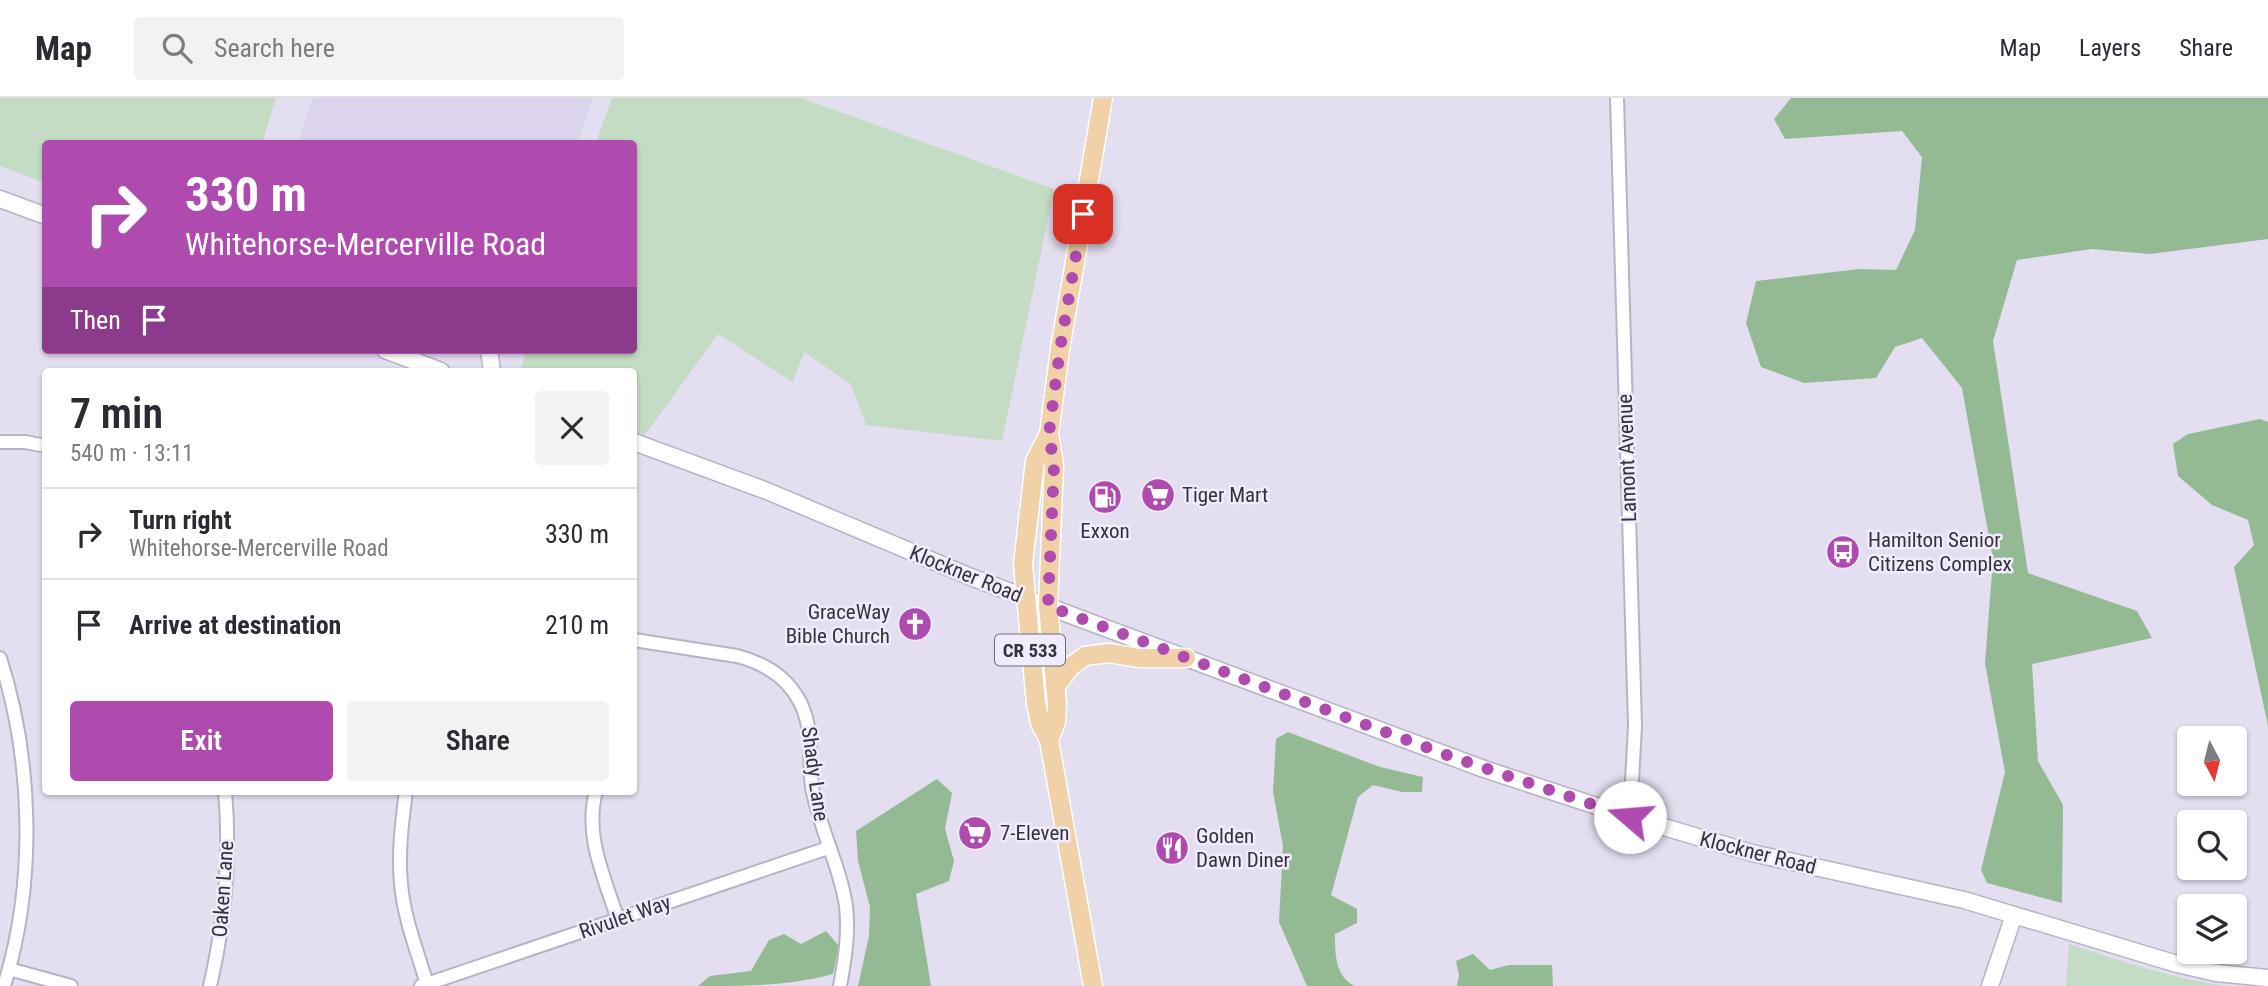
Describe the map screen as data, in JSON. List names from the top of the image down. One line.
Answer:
{"streets":{"main road":["Klockner Road","CR 533"],"street":["Lamont Avenue","Shady Lane","Oaken Lane","Rivulet Way"]},"crossings":[["Lamont Avenue","Klockner Road"],["Klockner Road","CR 533"],["Shady Lane","Rivulet Way"]],"places":{"supermarket":["Tiger Mart","7-Eleven"],"fuel station":["Exxon"],"bus stop":["Hamilton Senior Citizens Complex"],"church":["GraceWay Bible Church"],"restaurant":["Golden Dawn Diner"]},"north":"bottom","page":{"header":"Map","search":"Search here","nav":["Map","Layers","Share"],"turn":["330 m","Whitehorse-Mercerville Road"],"then":"Then","heading":["7 min","540 m · 13:11"],"list":[{"name":"Turn right","note":"Whitehorse-Mercerville Road","value":"330 m"},{"name":"Arrive at destination","value":"210 m"}],"buttons":["Exit","Share"]}}
